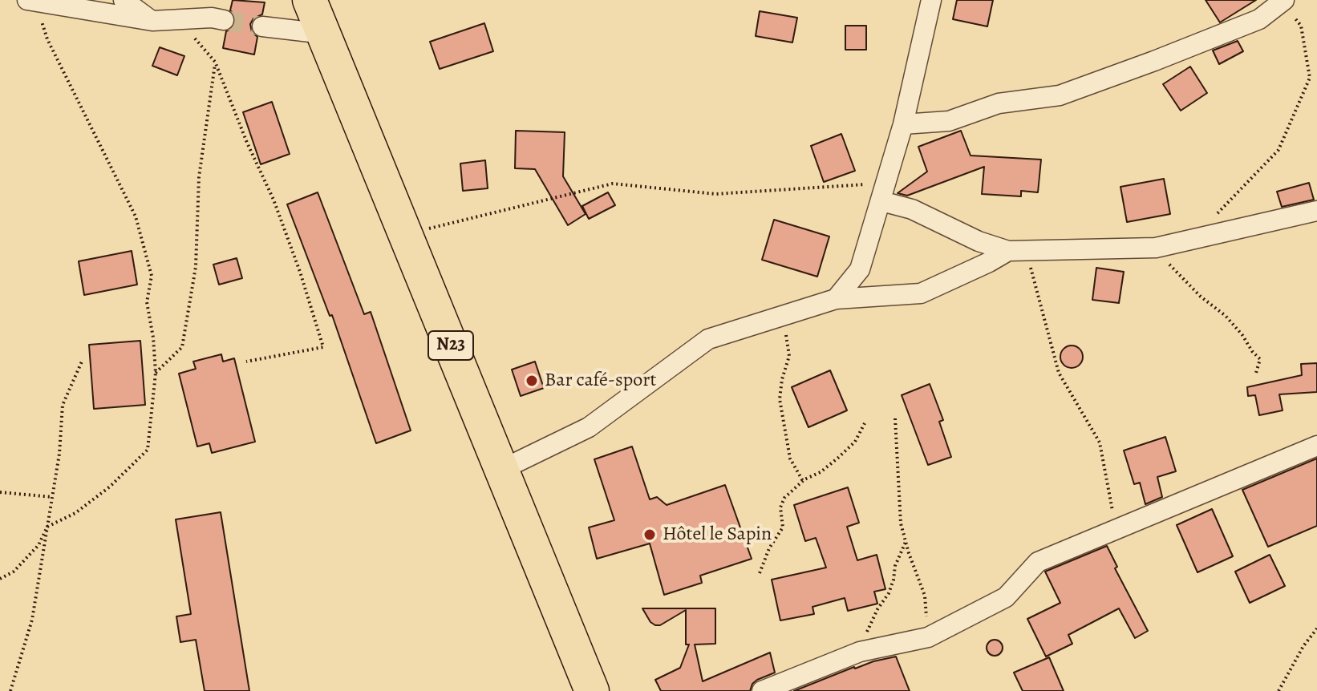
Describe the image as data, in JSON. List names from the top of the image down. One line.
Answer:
{"streets":{"highway":["N23"]},"places":["Bar café-sport","Hôtel le Sapin"]}
